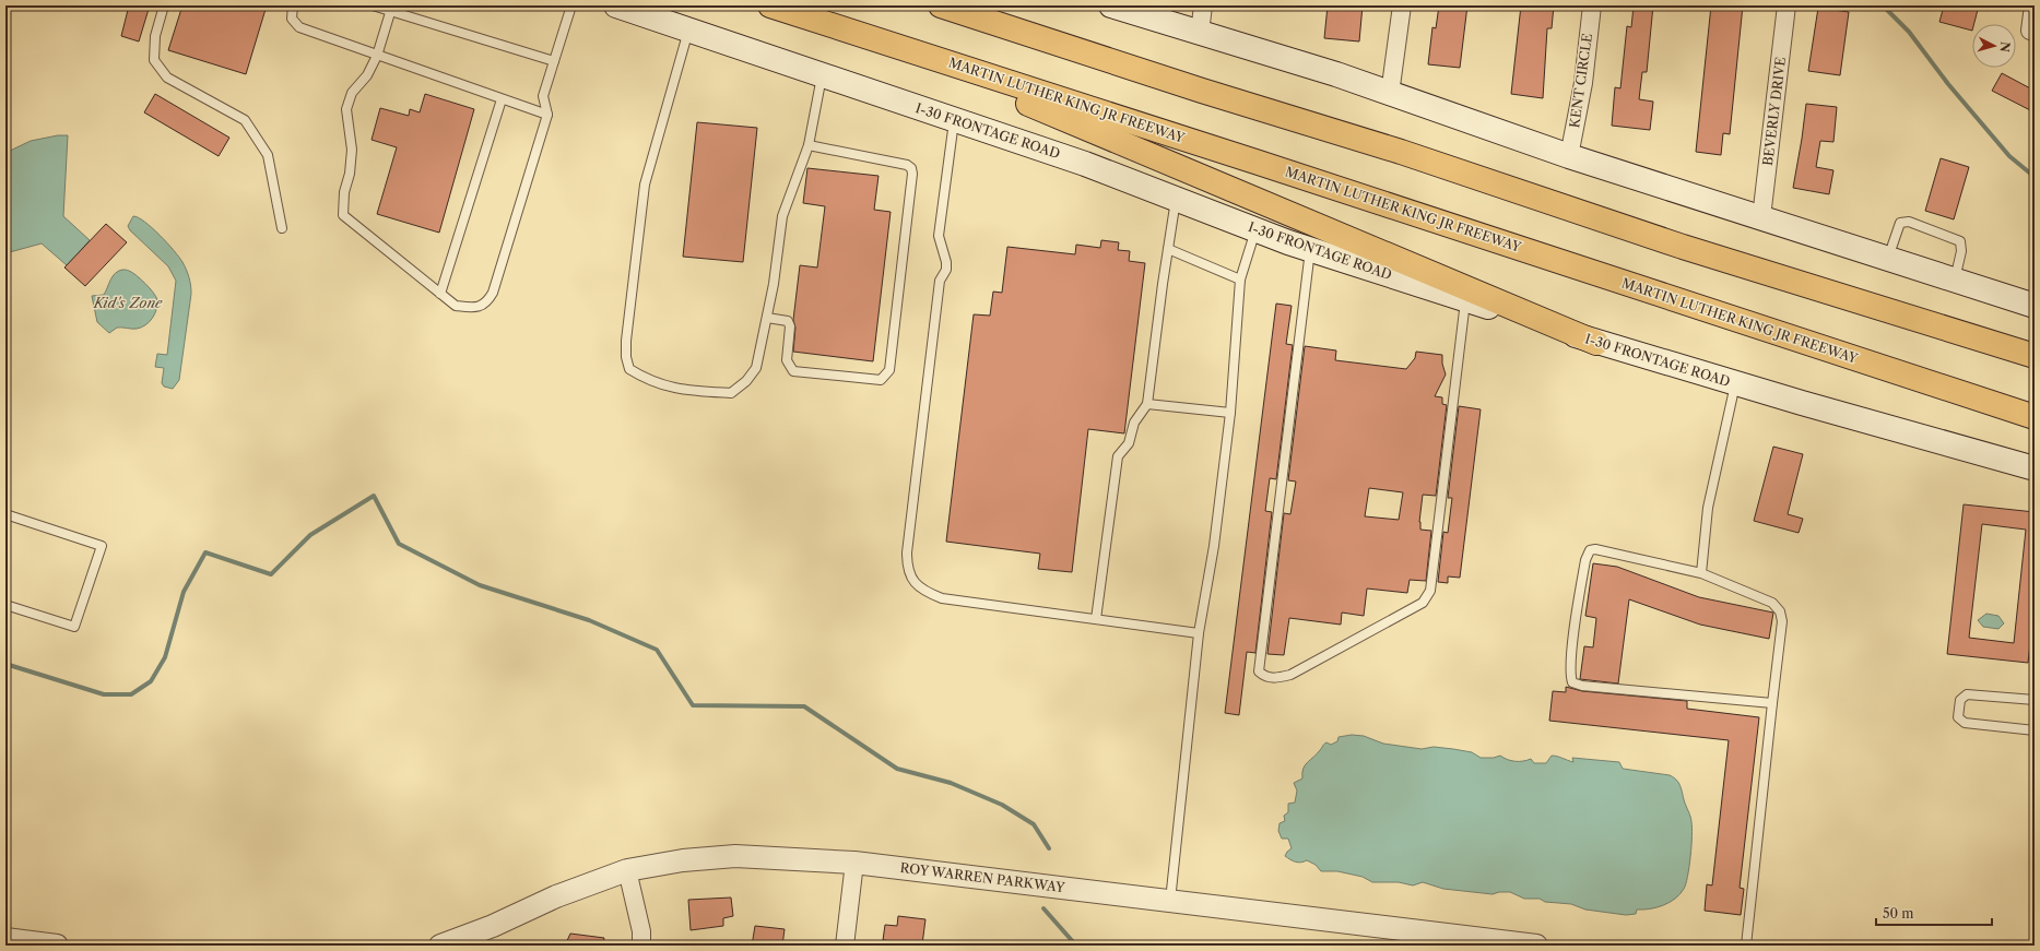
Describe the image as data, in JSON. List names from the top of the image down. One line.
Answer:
{"streets":{"highway":["MARTIN LUTHER KING JR FREEWAY"],"main road":["I-30 FRONTAGE ROAD"],"street":["KENT CIRCLE","BEVERLY DRIVE","ROY WARREN PARKWAY"]},"water":["Kid's Zone"],"scale_bar":"50 m","north":"right"}
